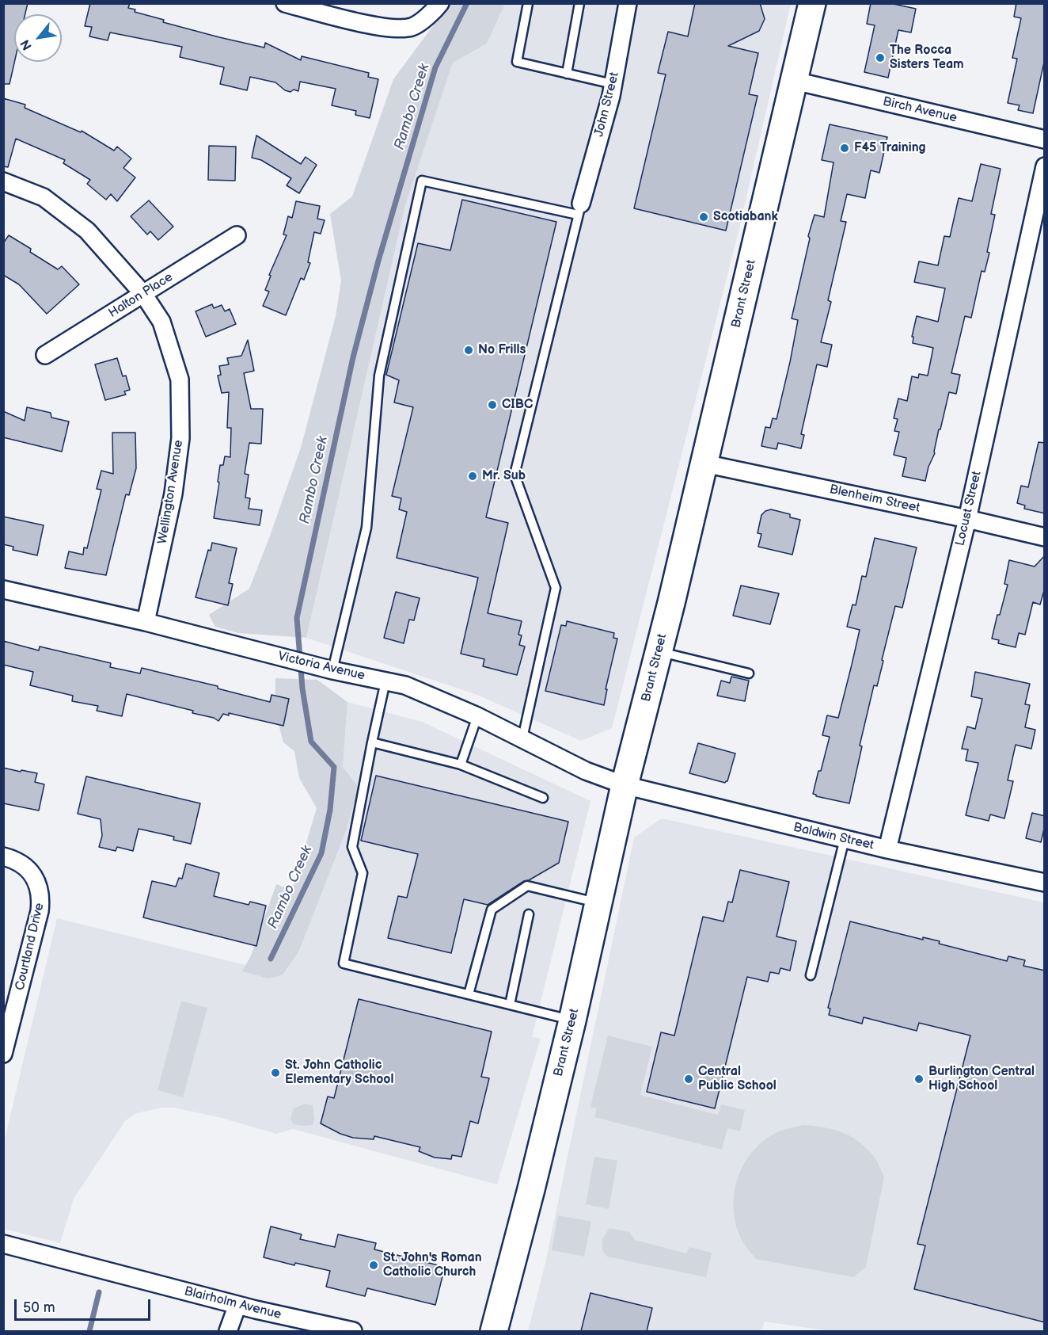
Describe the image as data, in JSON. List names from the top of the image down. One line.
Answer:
{"streets":{"main road":["Brant Street"],"street":["John Street","Birch Avenue","Halton Place","Wellington Avenue","Blenheim Street","Locust Street","Victoria Avenue","Baldwin Street","Courtland Drive","Blairholm Avenue"]},"crossings":[["Birch Avenue","Brant Street"],["Brant Street","Blenheim Street"],["Brant Street","Victoria Avenue"],["Brant Street","Baldwin Street"],["Halton Place","Wellington Avenue"],["Wellington Avenue","Victoria Avenue"],["Blenheim Street","Locust Street"],["Locust Street","Baldwin Street"],["Victoria Avenue","Baldwin Street"]],"water":["Rambo Creek"],"places":["The Rocca Sisters Team","F45 Training","Scotiabank","No Frills","CIBC","Mr. Sub","St. John Catholic Elementary School","Central Public School","Burlington Central High School","St. John's Roman Catholic Church"],"scale_bar":"50 m","north":"bottom left"}
